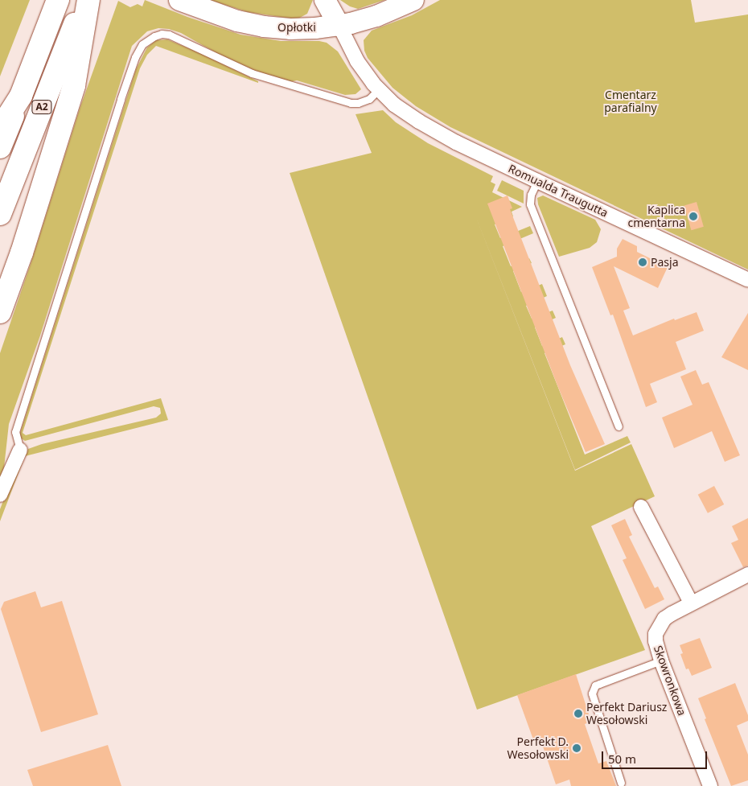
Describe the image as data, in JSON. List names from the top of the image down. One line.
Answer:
{"streets":{"highway":["A2"],"street":["Opłotki","Romualda Traugutta","Skowronkowa"]},"crossings":[["Opłotki","Romualda Traugutta"]],"parks":["Cmentarz parafialny"],"places":["Kaplica cmentarna","Pasja","Perfekt Dariusz Wesołowski","Perfekt D. Wesołowski"],"scale_bar":"50 m"}
